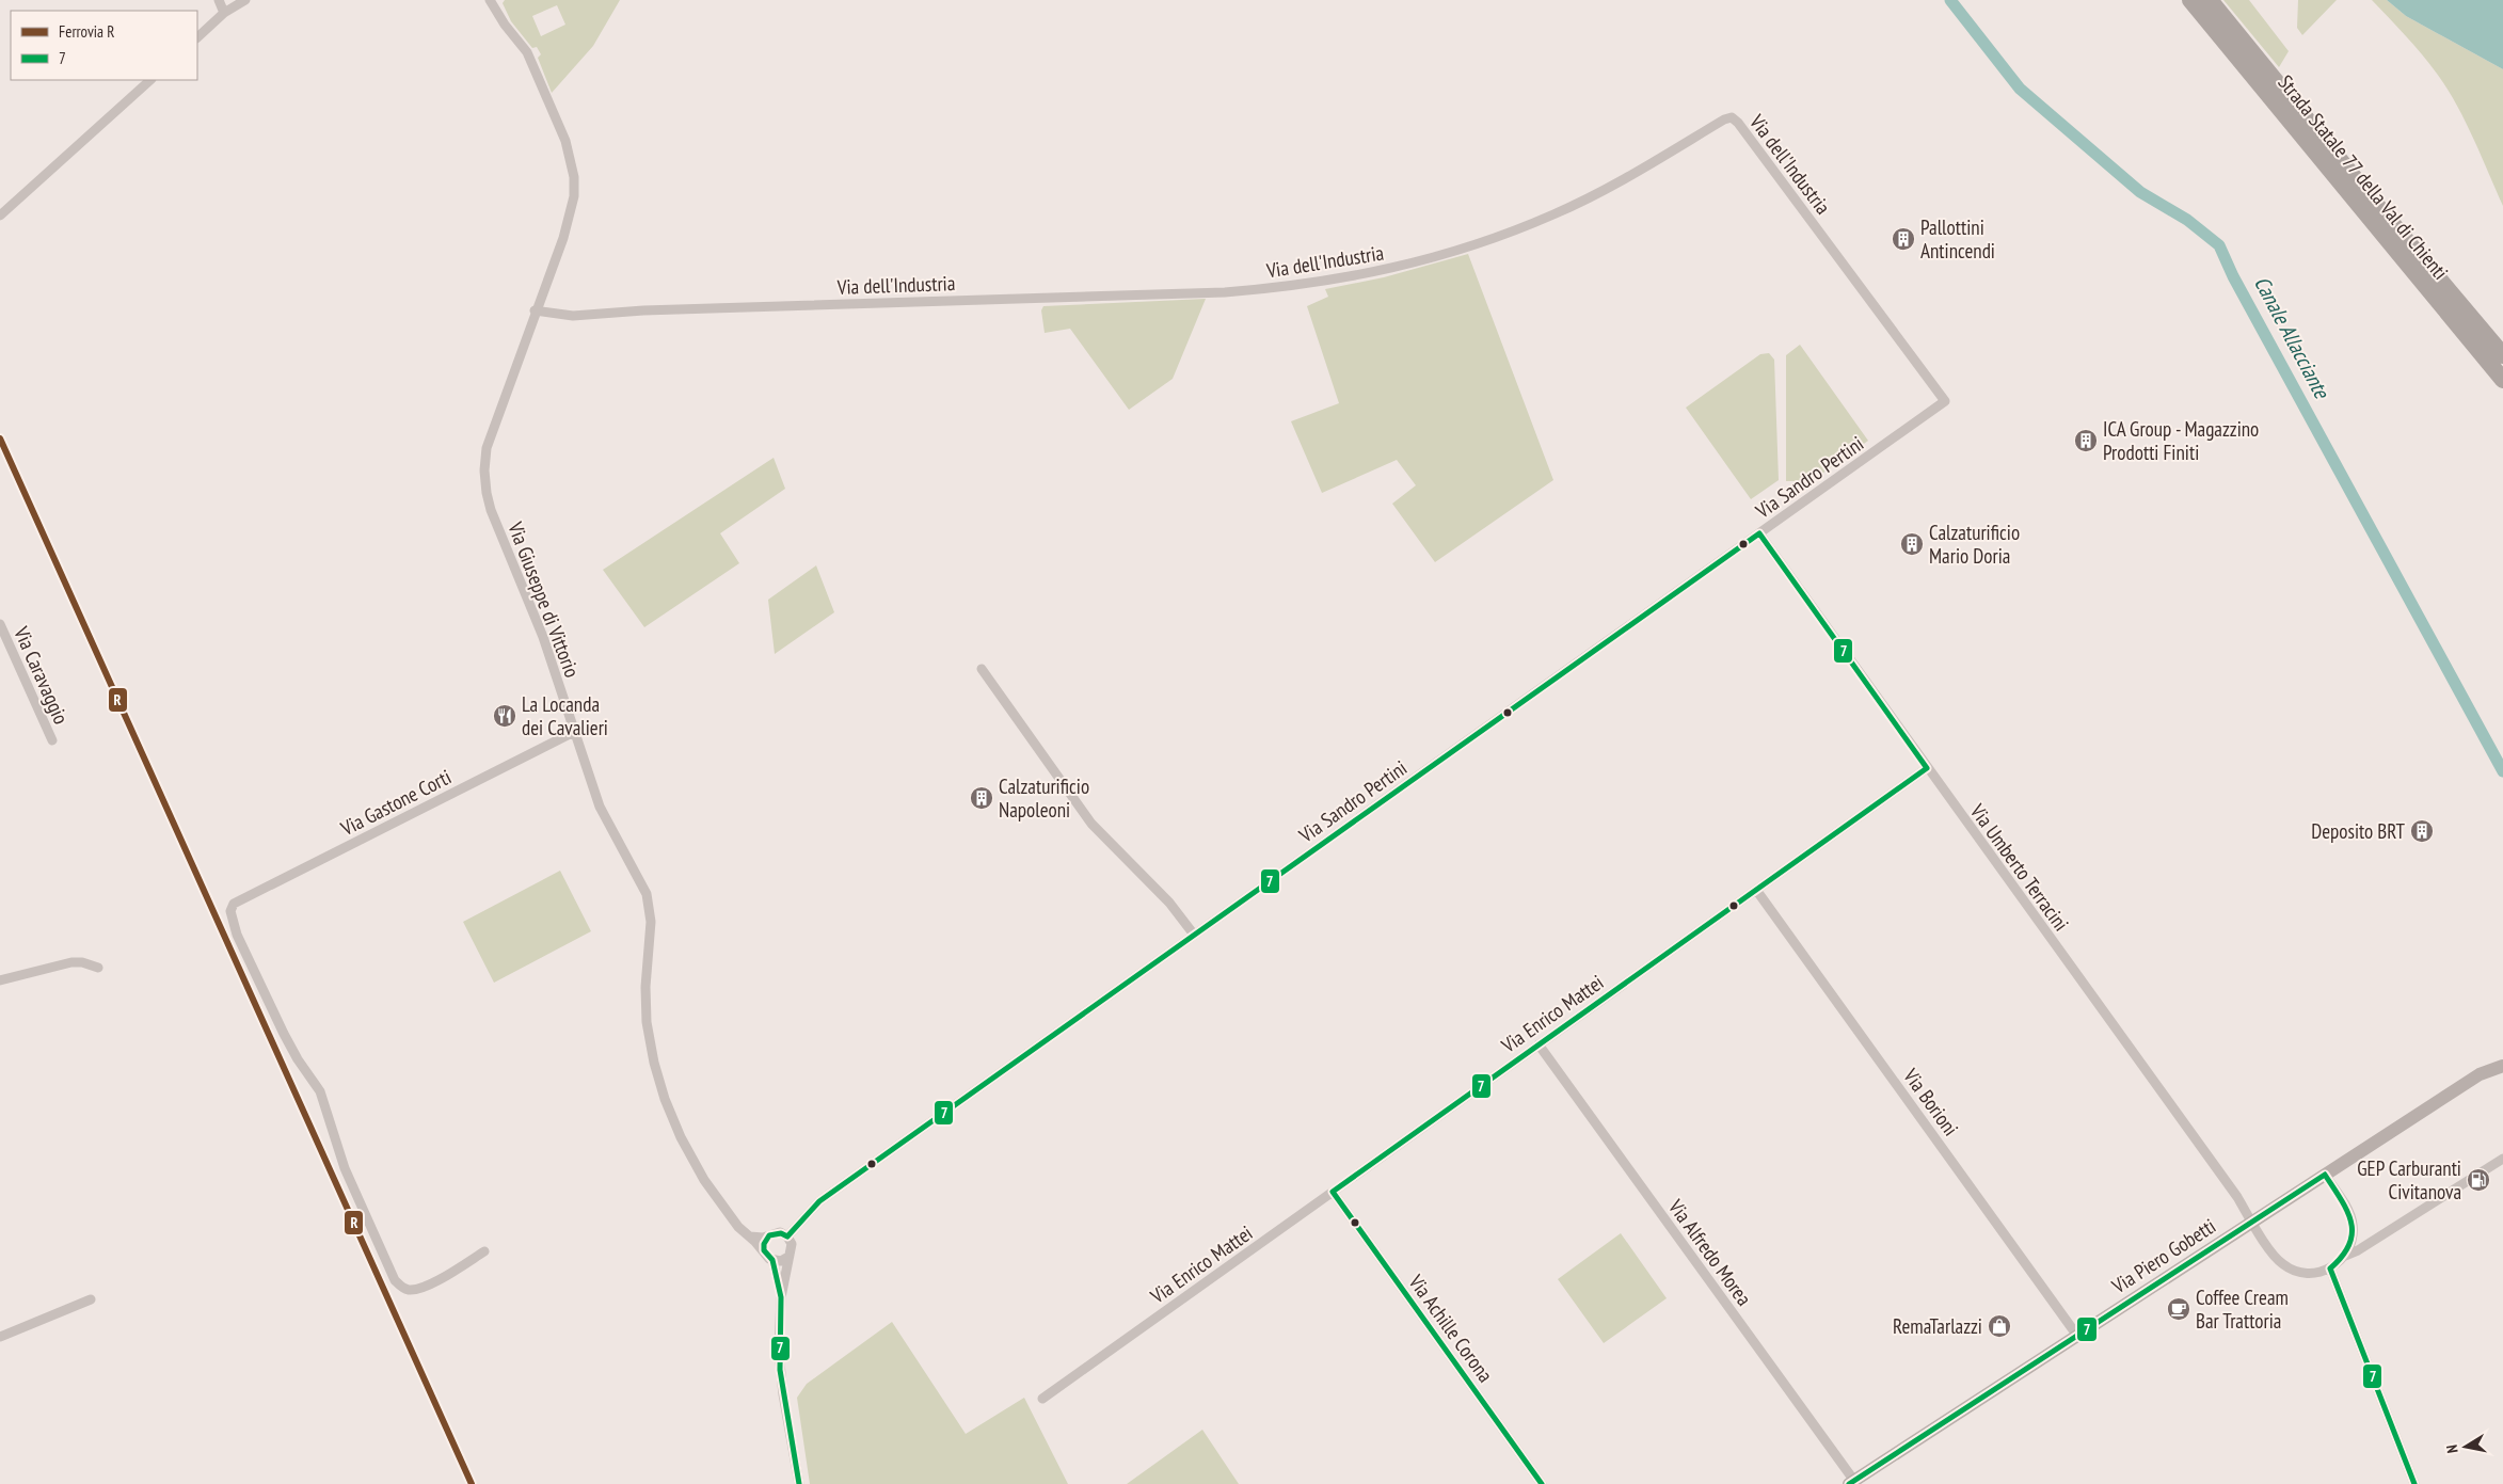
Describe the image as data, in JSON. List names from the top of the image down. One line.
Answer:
{"streets":{"highway":["Strada Statale 77 della Val di Chienti"],"street":["Via dell'Industria","Via Sandro Pertini","Via Giuseppe di Vittorio","Via Caravaggio","Via Gastone Corti","Via Umberto Terracini","Via Enrico Mattei","Via Borioni","Via Alfredo Morea","Via Piero Gobetti","Via Achille Corona"]},"crossings":[["Via dell'Industria","Via Sandro Pertini"],["Via dell'Industria","Via Giuseppe di Vittorio"],["Via Sandro Pertini","Via Giuseppe di Vittorio"],["Via Sandro Pertini","Via Umberto Terracini"],["Via Giuseppe di Vittorio","Via Gastone Corti"],["Via Umberto Terracini","Via Enrico Mattei"],["Via Umberto Terracini","Via Piero Gobetti"],["Via Enrico Mattei","Via Borioni"],["Via Enrico Mattei","Via Alfredo Morea"],["Via Enrico Mattei","Via Achille Corona"],["Via Borioni","Via Piero Gobetti"],["Via Alfredo Morea","Via Piero Gobetti"]],"water":["Canale Allacciante"],"places":{"building":["Pallottini Antincendi","ICA Group - Magazzino Prodotti Finiti","Calzaturificio Mario Doria","Calzaturificio Napoleoni","Deposito BRT"],"restaurant":["La Locanda dei Cavalieri"],"fuel station":["GEP Carburanti Civitanova"],"cafe":["Coffee Cream Bar Trattoria"],"shop":["RemaTarlazzi"]},"lines":["rail line R","transit line 7"],"legend":["Ferrovia R","7"],"north":"left"}
